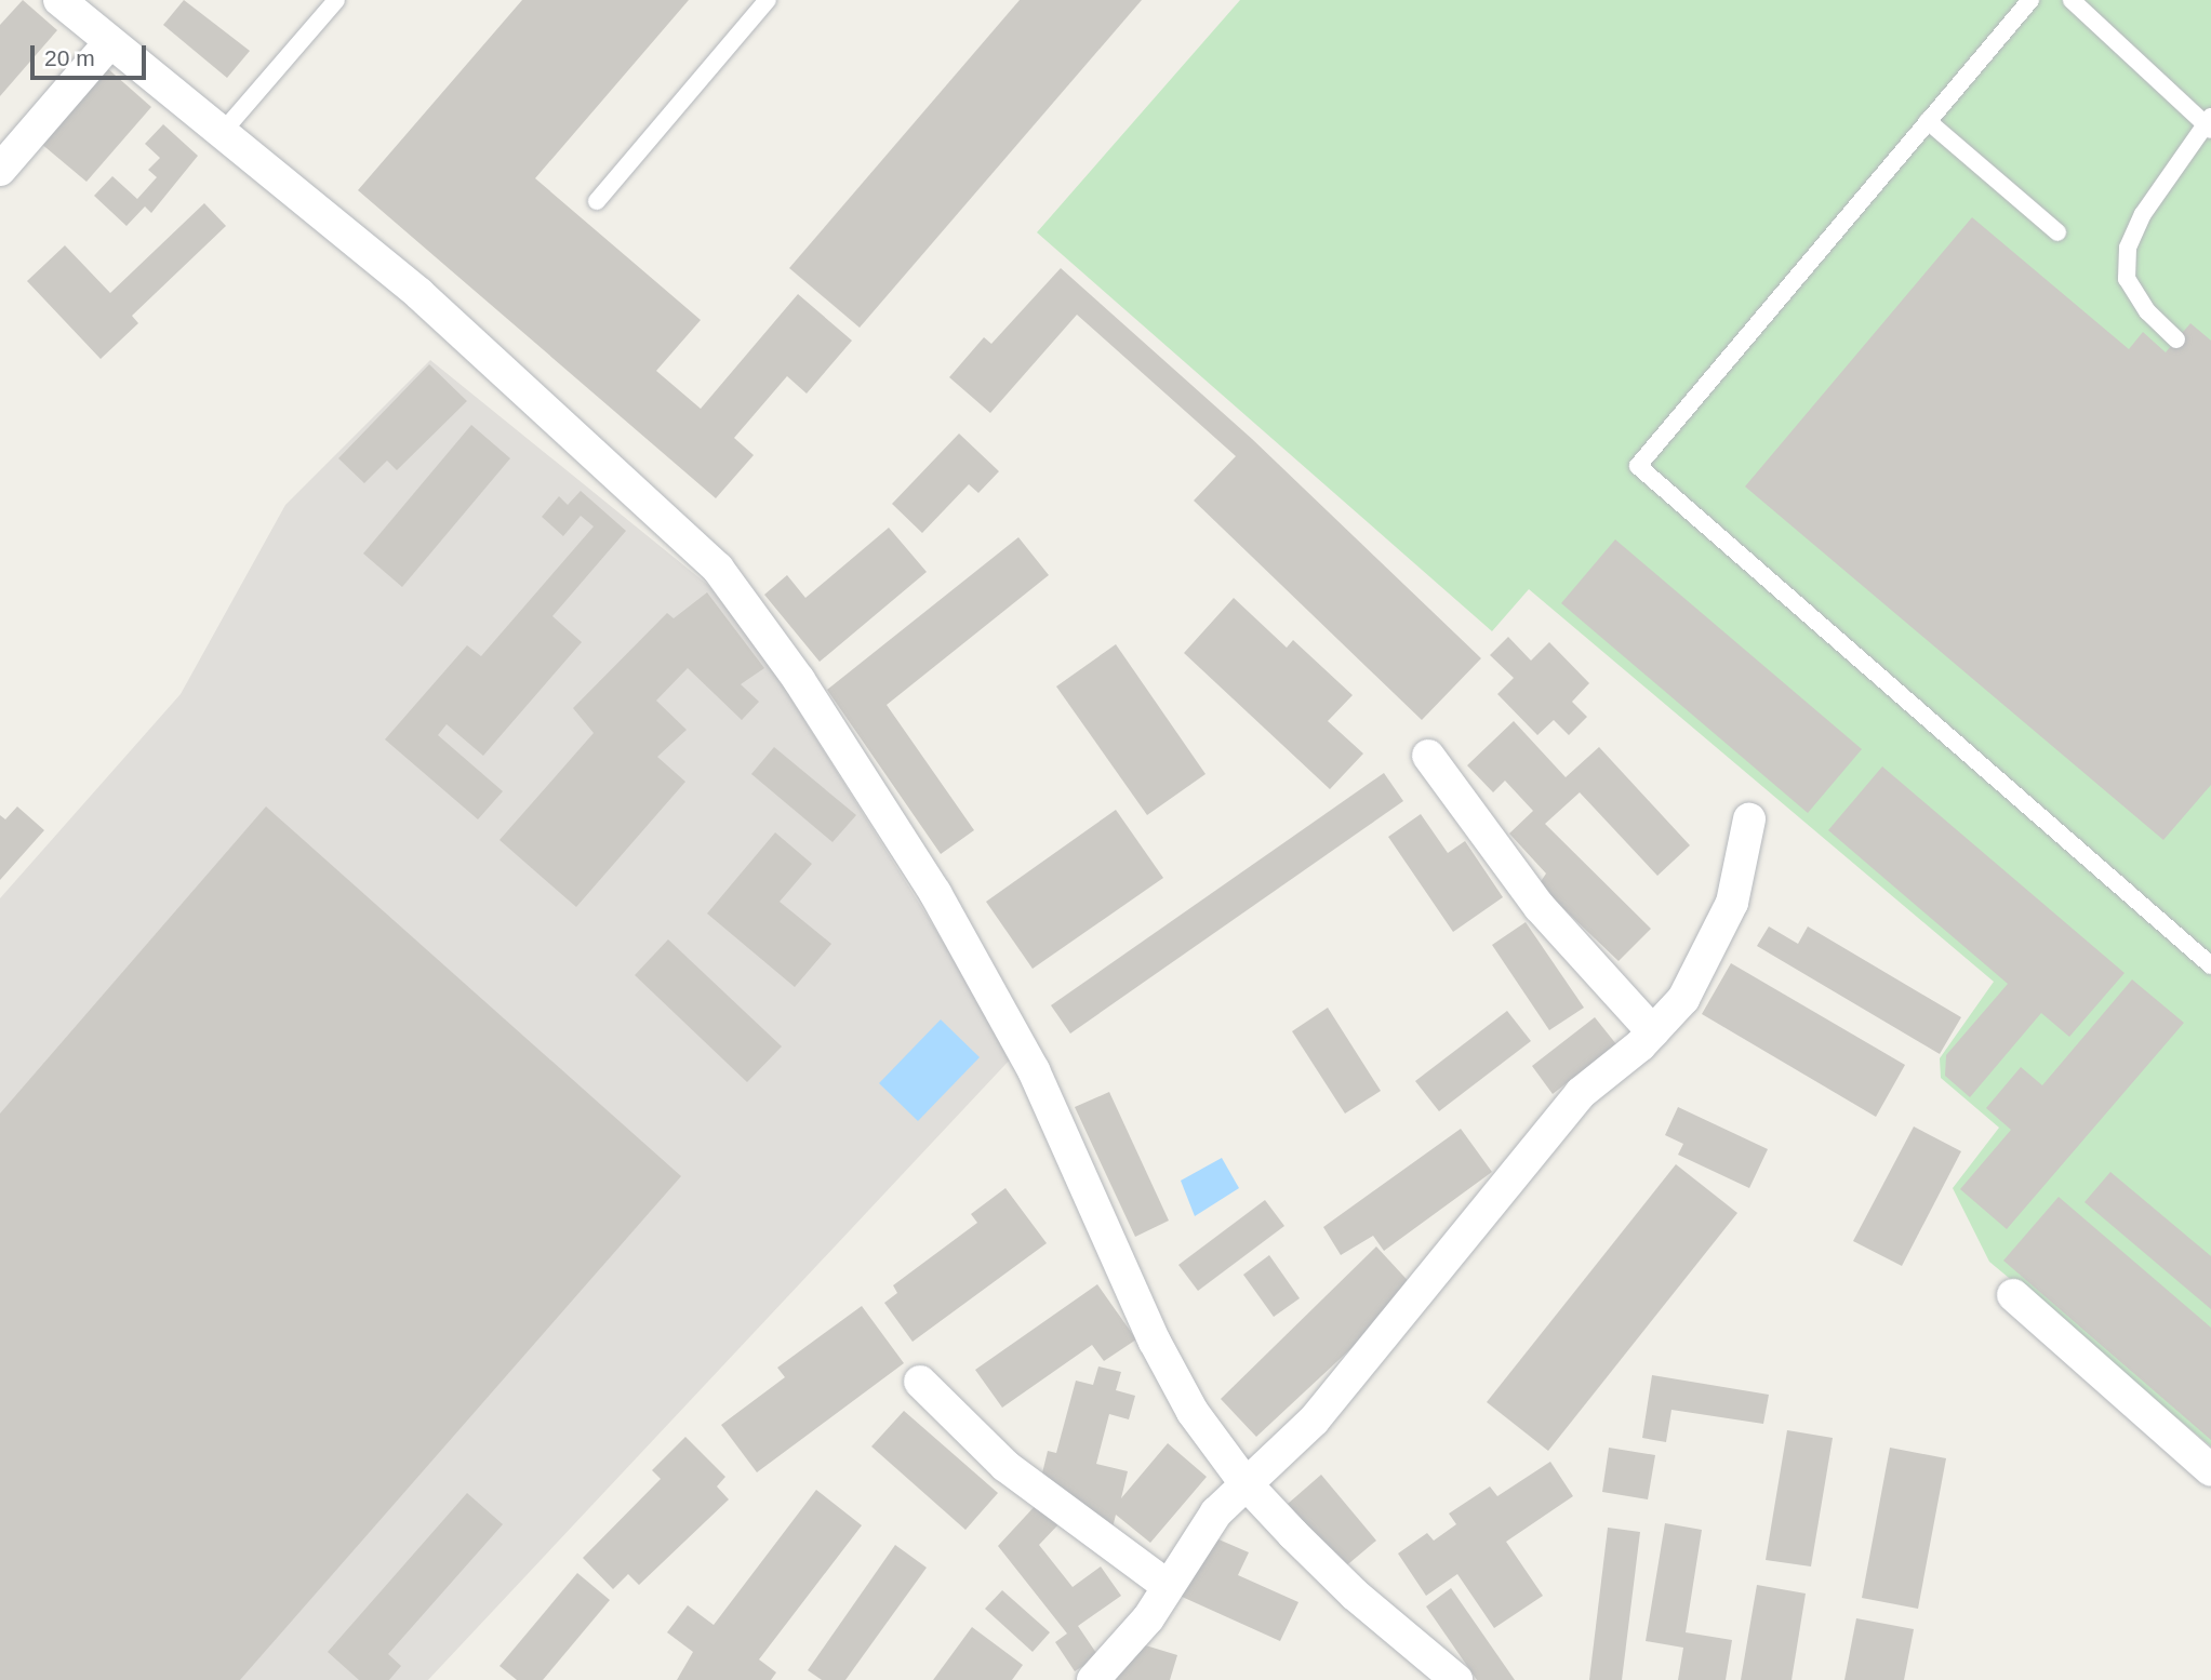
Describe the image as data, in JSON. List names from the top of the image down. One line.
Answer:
{"scale_bar":"20 m"}
